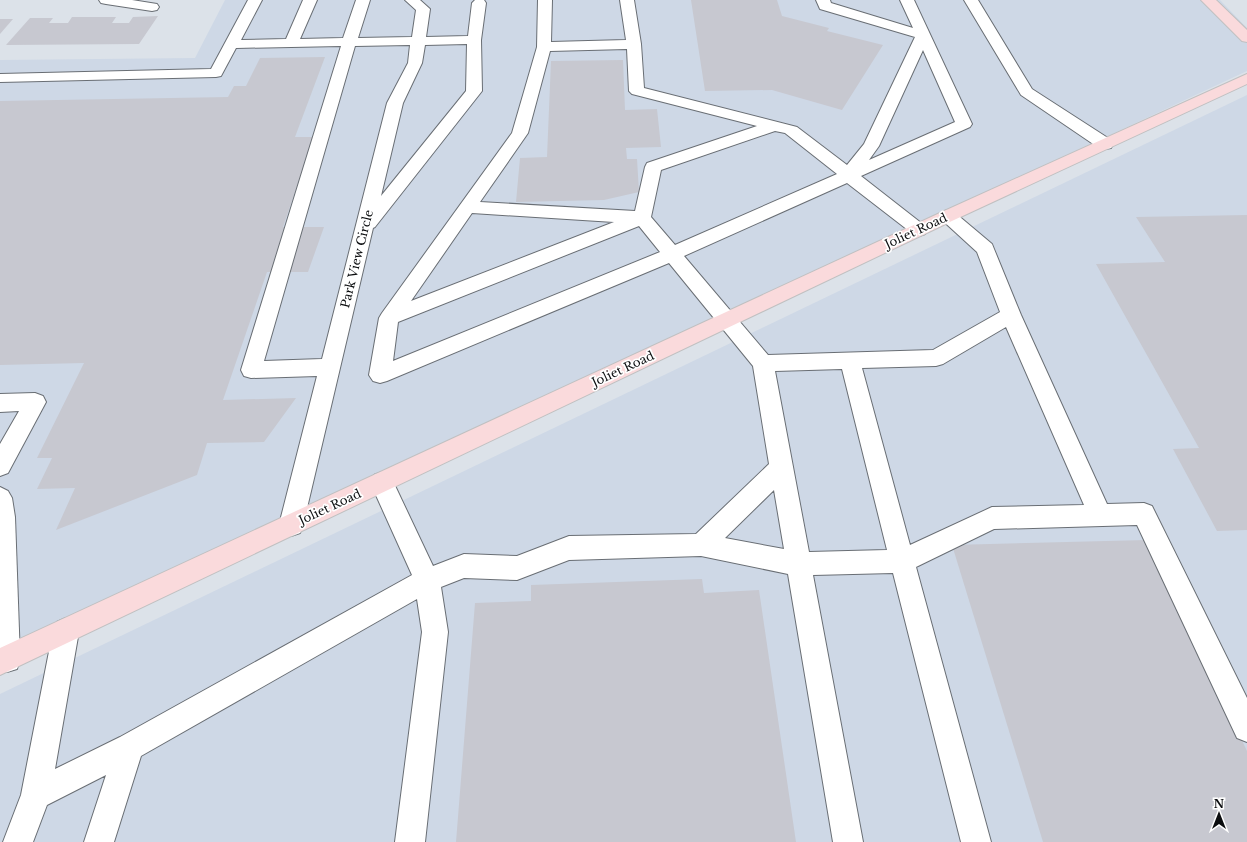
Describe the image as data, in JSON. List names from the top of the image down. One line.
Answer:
{"streets":{"main road":["Joliet Road"],"lane":["Park View Circle"]},"crossings":[["Joliet Road","Park View Circle"]],"north":"top"}
